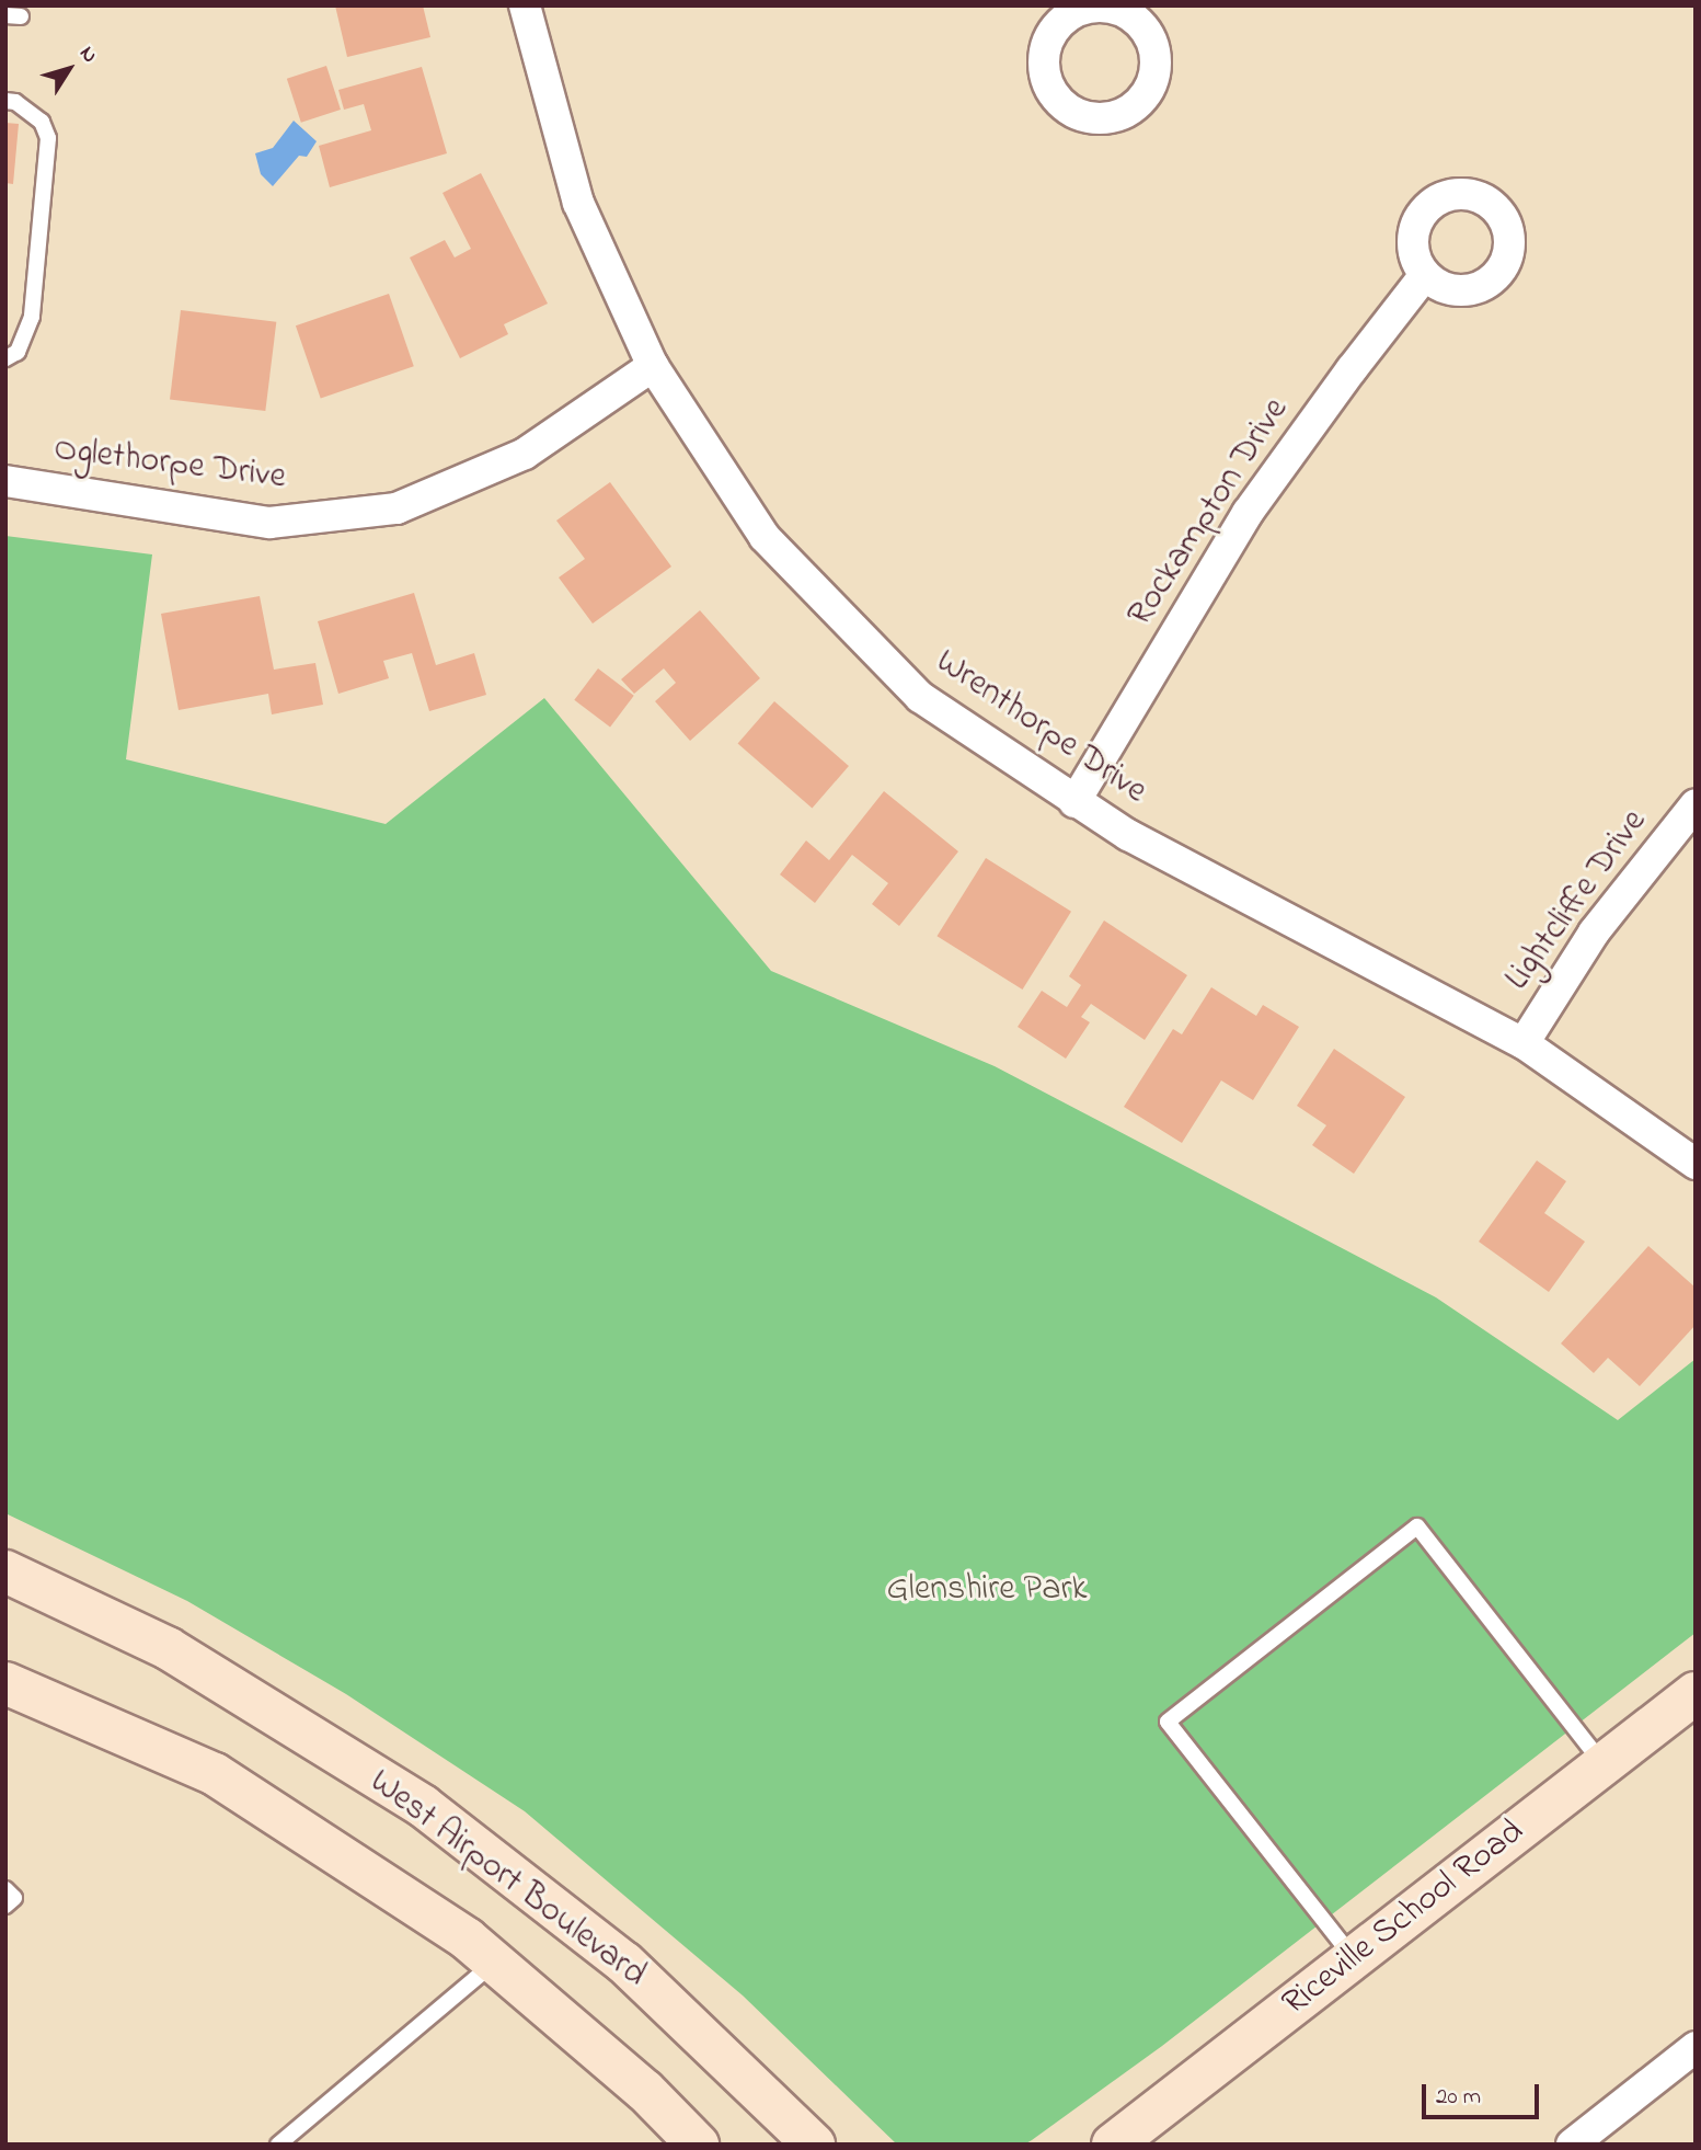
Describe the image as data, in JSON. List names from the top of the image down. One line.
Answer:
{"streets":{"main road":["West Airport Boulevard","Riceville School Road"],"street":["Oglethorpe Drive","Rockampton Drive","Wrenthorpe Drive","Lightcliffe Drive"]},"crossings":[["Oglethorpe Drive","Wrenthorpe Drive"],["Rockampton Drive","Wrenthorpe Drive"],["Wrenthorpe Drive","Lightcliffe Drive"]],"parks":["Glenshire Park"],"scale_bar":"20 m","north":"top right"}
